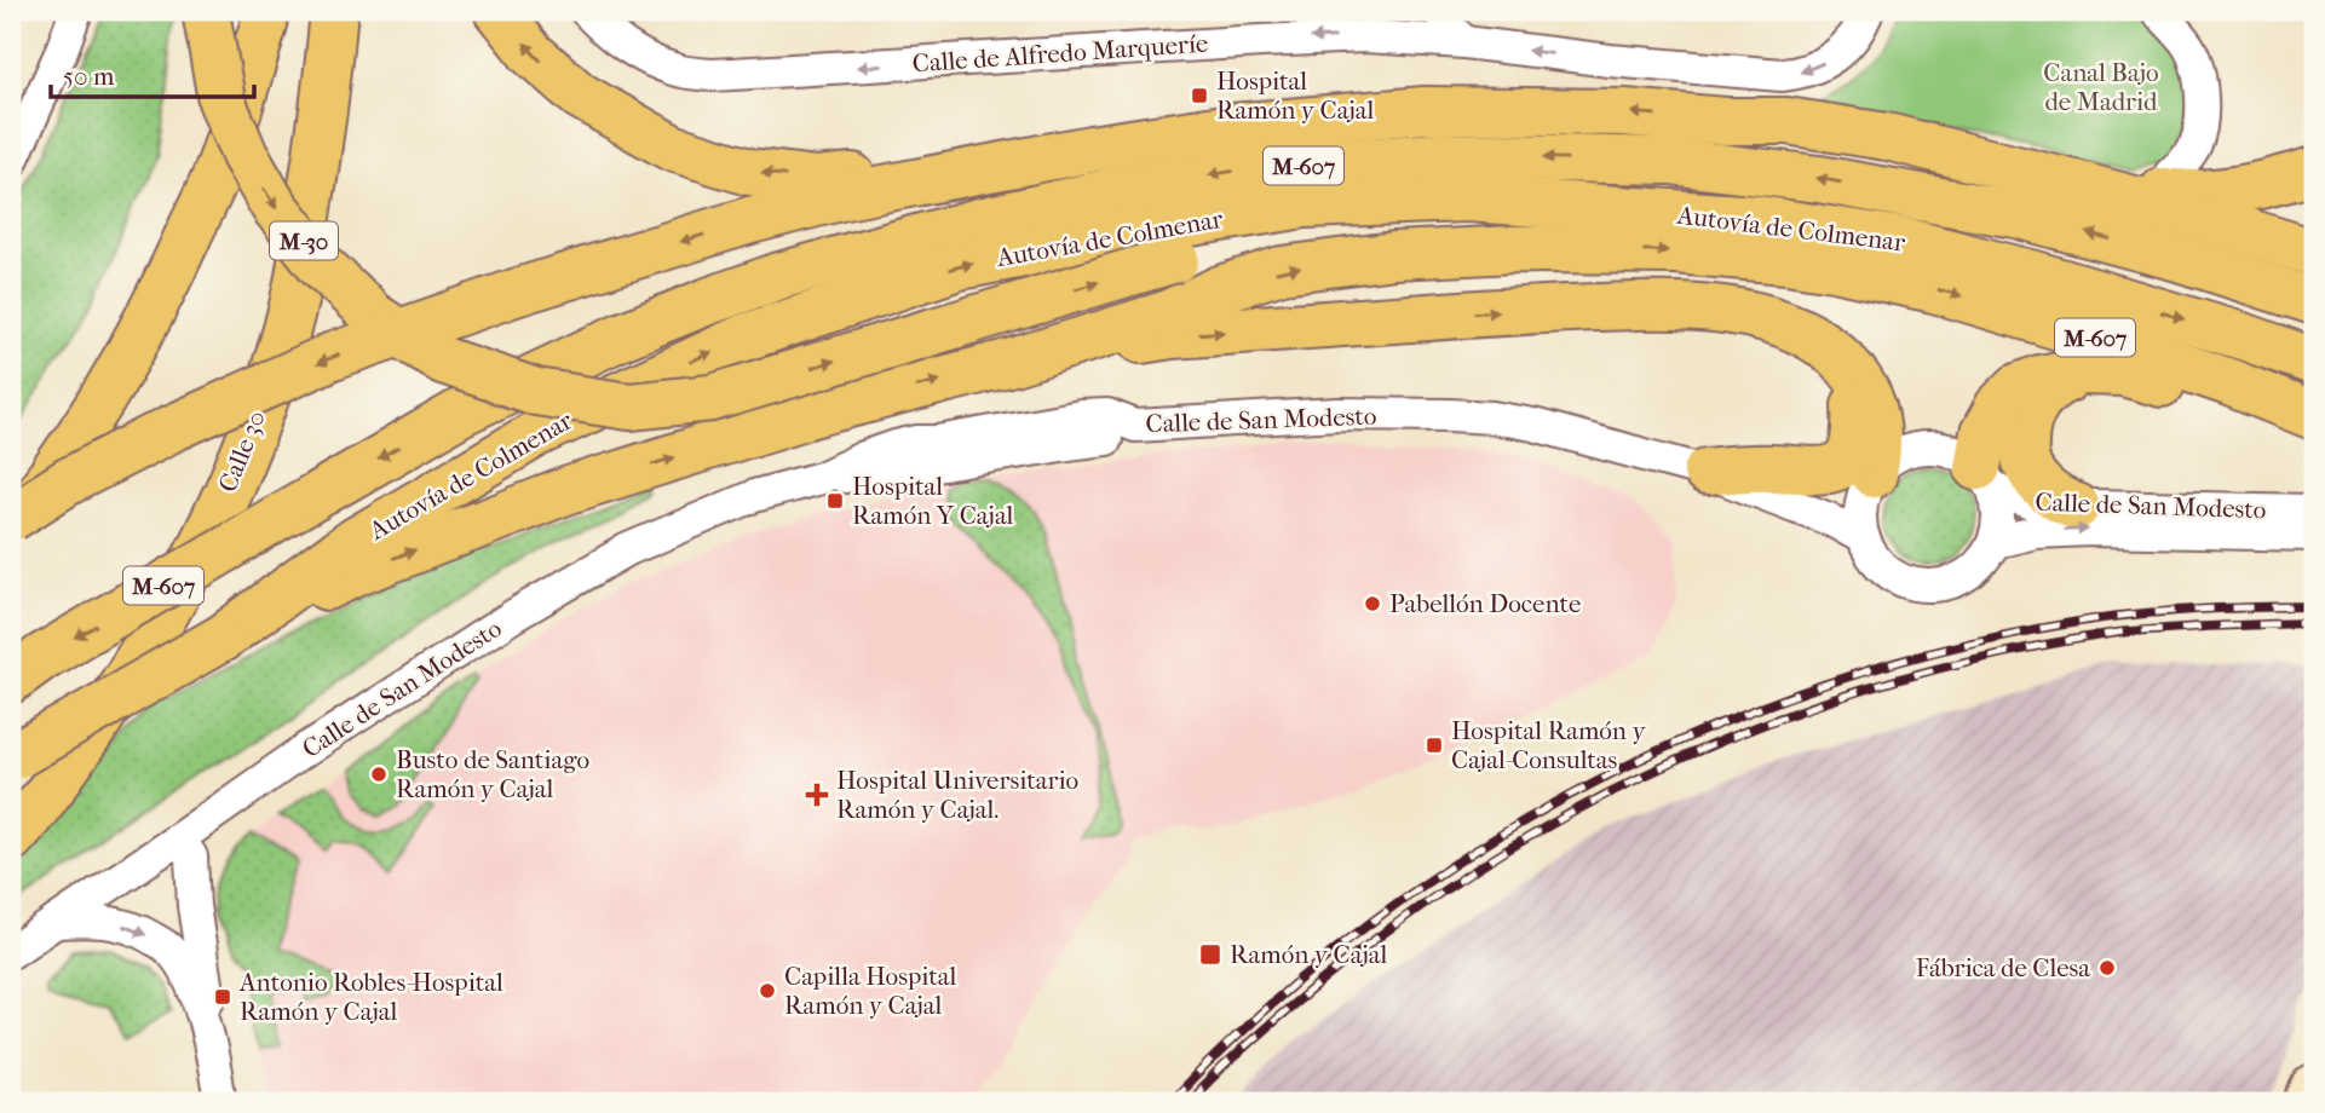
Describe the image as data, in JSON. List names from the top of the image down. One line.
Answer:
{"streets":{"highway":["M-607","Autovía de Colmenar","M-30","Calle 30"],"street":["Calle de Alfredo Marqueríe","Calle de San Modesto"]},"one_way":["Calle de Alfredo Marqueríe"],"parks":["Canal Bajo de Madrid"],"places":{"transit":["Hospital Ramón y Cajal","Hospital Ramón Y Cajal","Hospital Ramón y Cajal-Consultas","Ramón y Cajal","Antonio Robles-Hospital Ramón y Cajal"],"other":["Pabellón Docente","Busto de Santiago Ramón y Cajal","Fábrica de Clesa","Capilla Hospital Ramón y Cajal"],"health":["Hospital Universitario Ramón y Cajal."]},"scale_bar":"50 m"}
